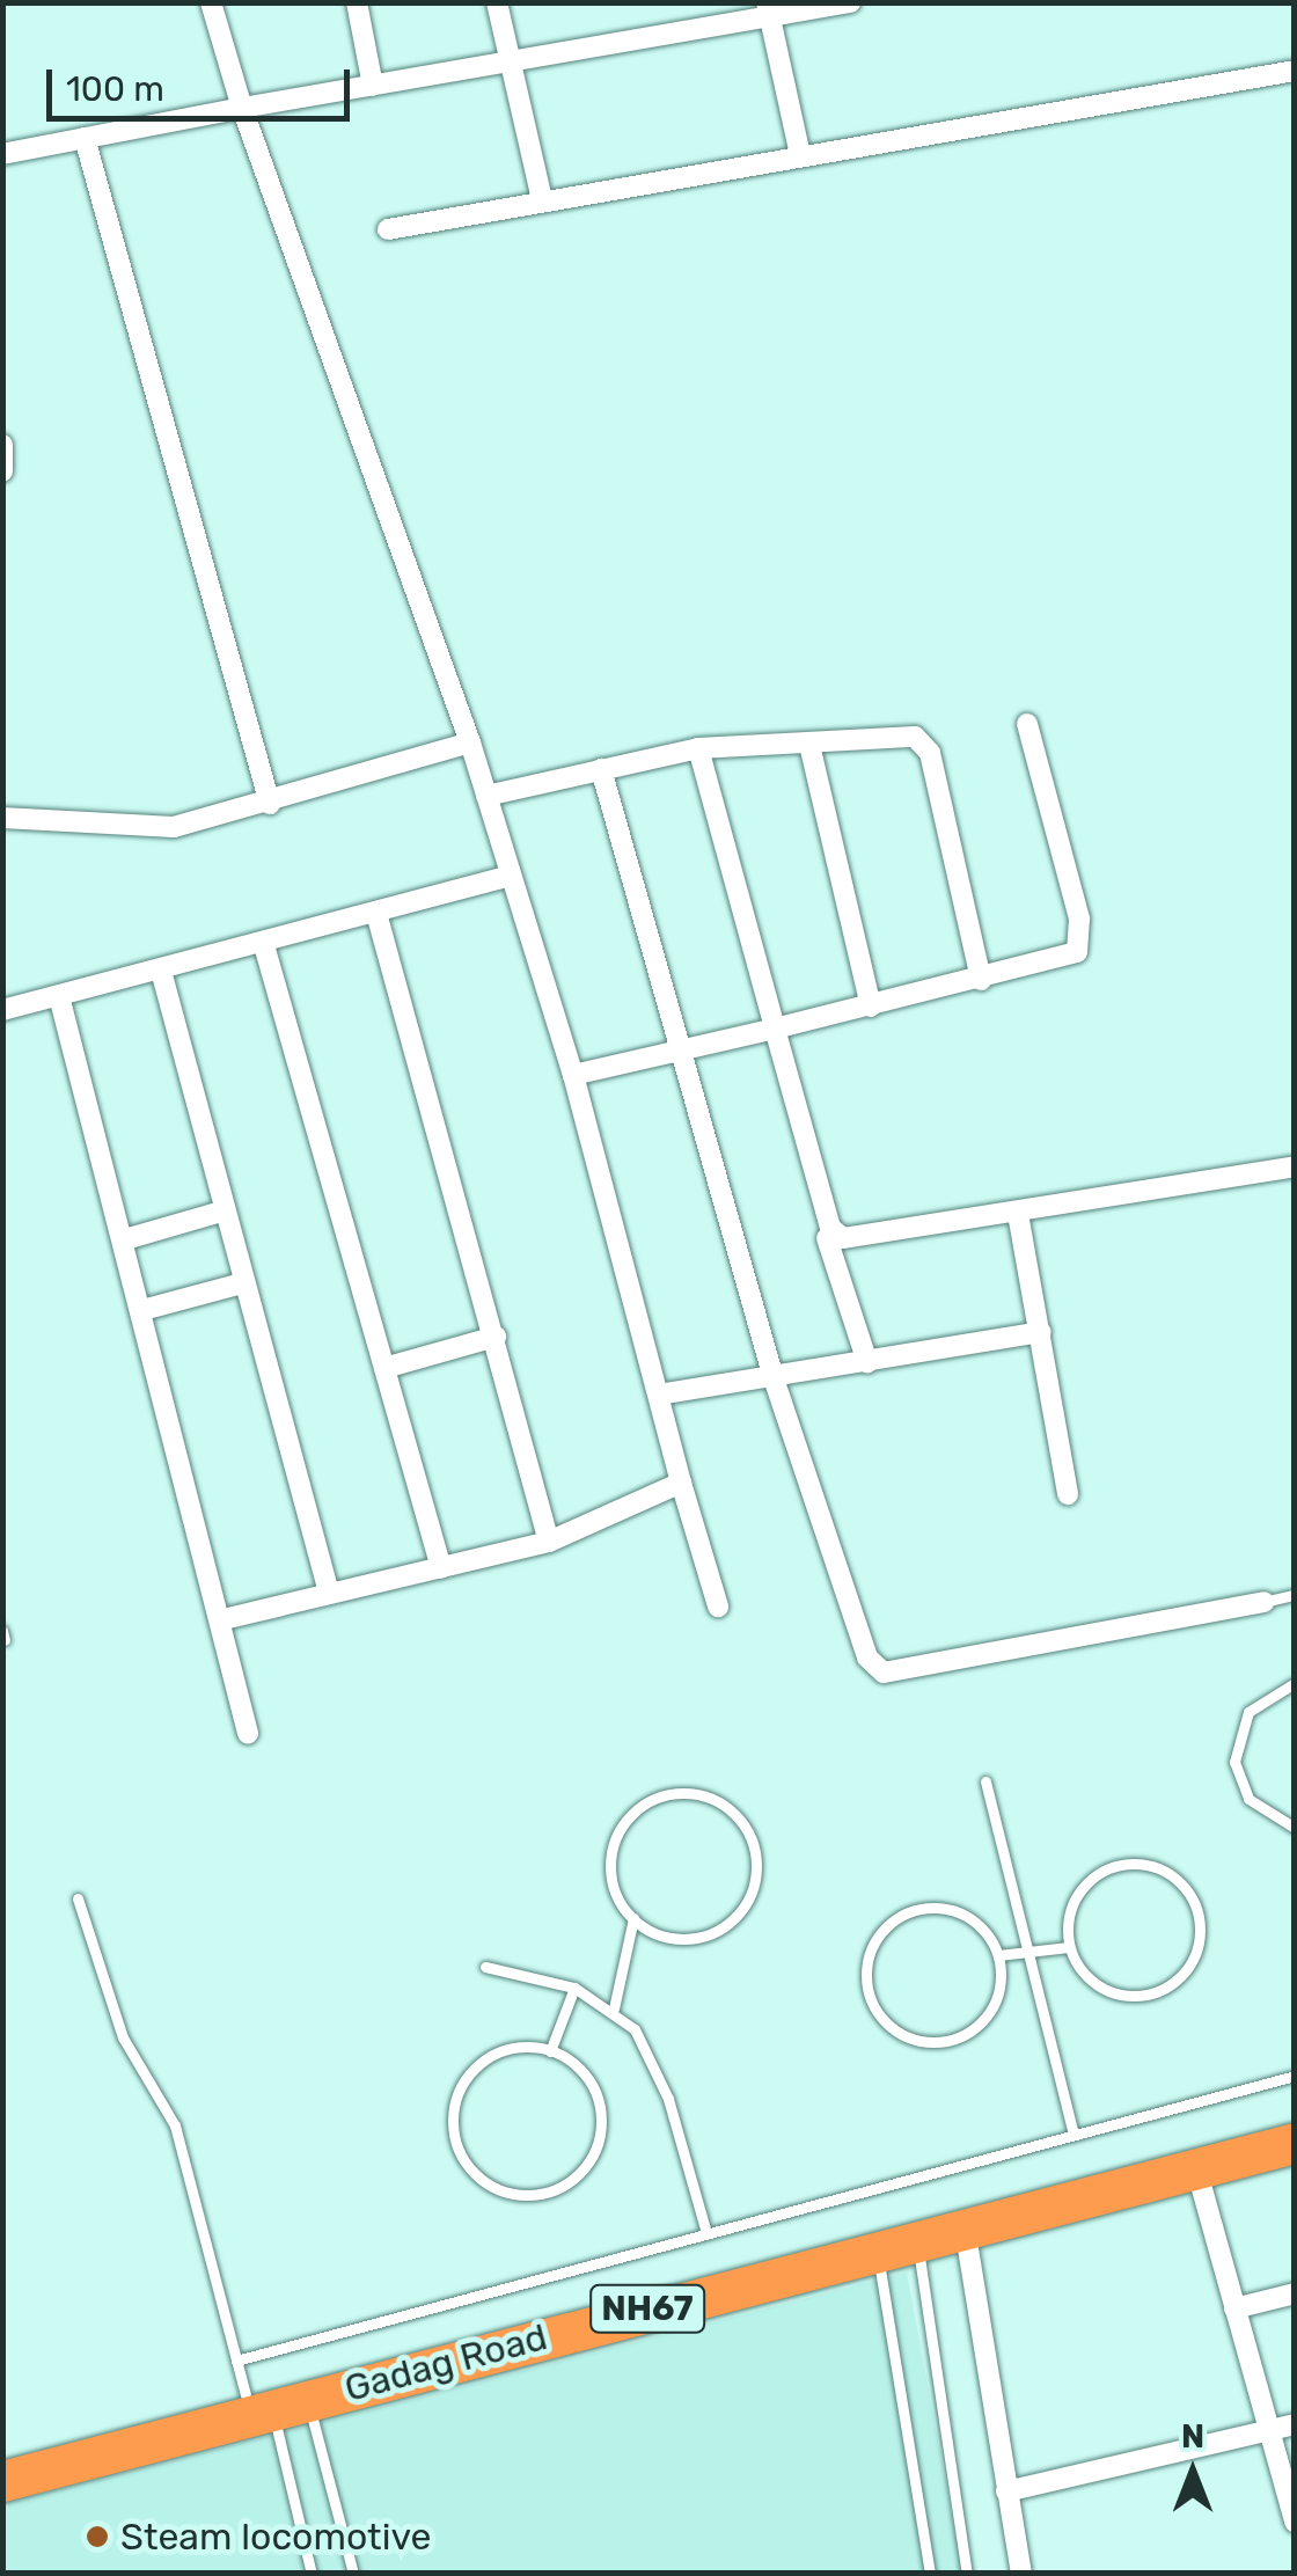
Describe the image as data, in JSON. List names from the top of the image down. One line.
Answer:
{"streets":{"highway":["NH67","Gadag Road"]},"places":["Steam locomotive"],"scale_bar":"100 m","north":"top"}
